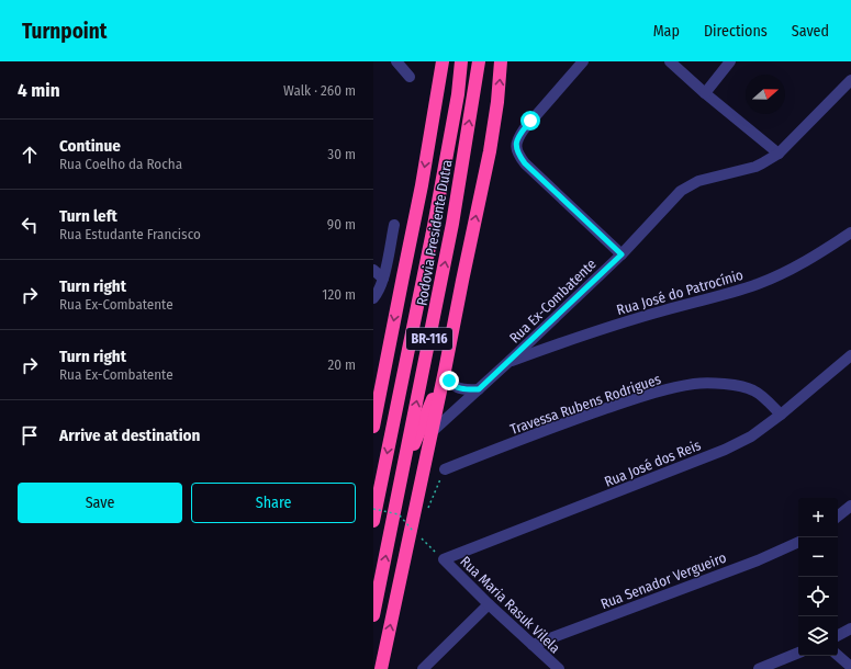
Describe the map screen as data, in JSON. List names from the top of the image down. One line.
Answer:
{"streets":{"highway":["Rodovia Presidente Dutra","BR-116"],"street":["Rua José do Patrocínio","Rua Ex-Combatente","Travessa Rubens Rodrigues","Rua José dos Reis","Rua Senador Vergueiro","Rua Maria Rasuk Vilela"]},"crossings":[["Rua José do Patrocínio","Rua Ex-Combatente"],["Rua Ex-Combatente","BR-116"],["Travessa Rubens Rodrigues","Rua José dos Reis"],["Rua José dos Reis","Rua Maria Rasuk Vilela"],["Rua Senador Vergueiro","Rua Maria Rasuk Vilela"]],"north":"right","page":{"header":"Turnpoint","nav":["Map","Directions","Saved"],"heading":["4 min","Walk · 260 m"],"list":[["Continue","Rua Coelho da Rocha","30 m"],["Turn left","Rua Estudante Francisco","90 m"],["Turn right","Rua Ex-Combatente","120 m"],["Turn right","Rua Ex-Combatente","20 m"],"Arrive at destination"],"buttons":["Save","Share"],"map_buttons":["+","−"]}}
